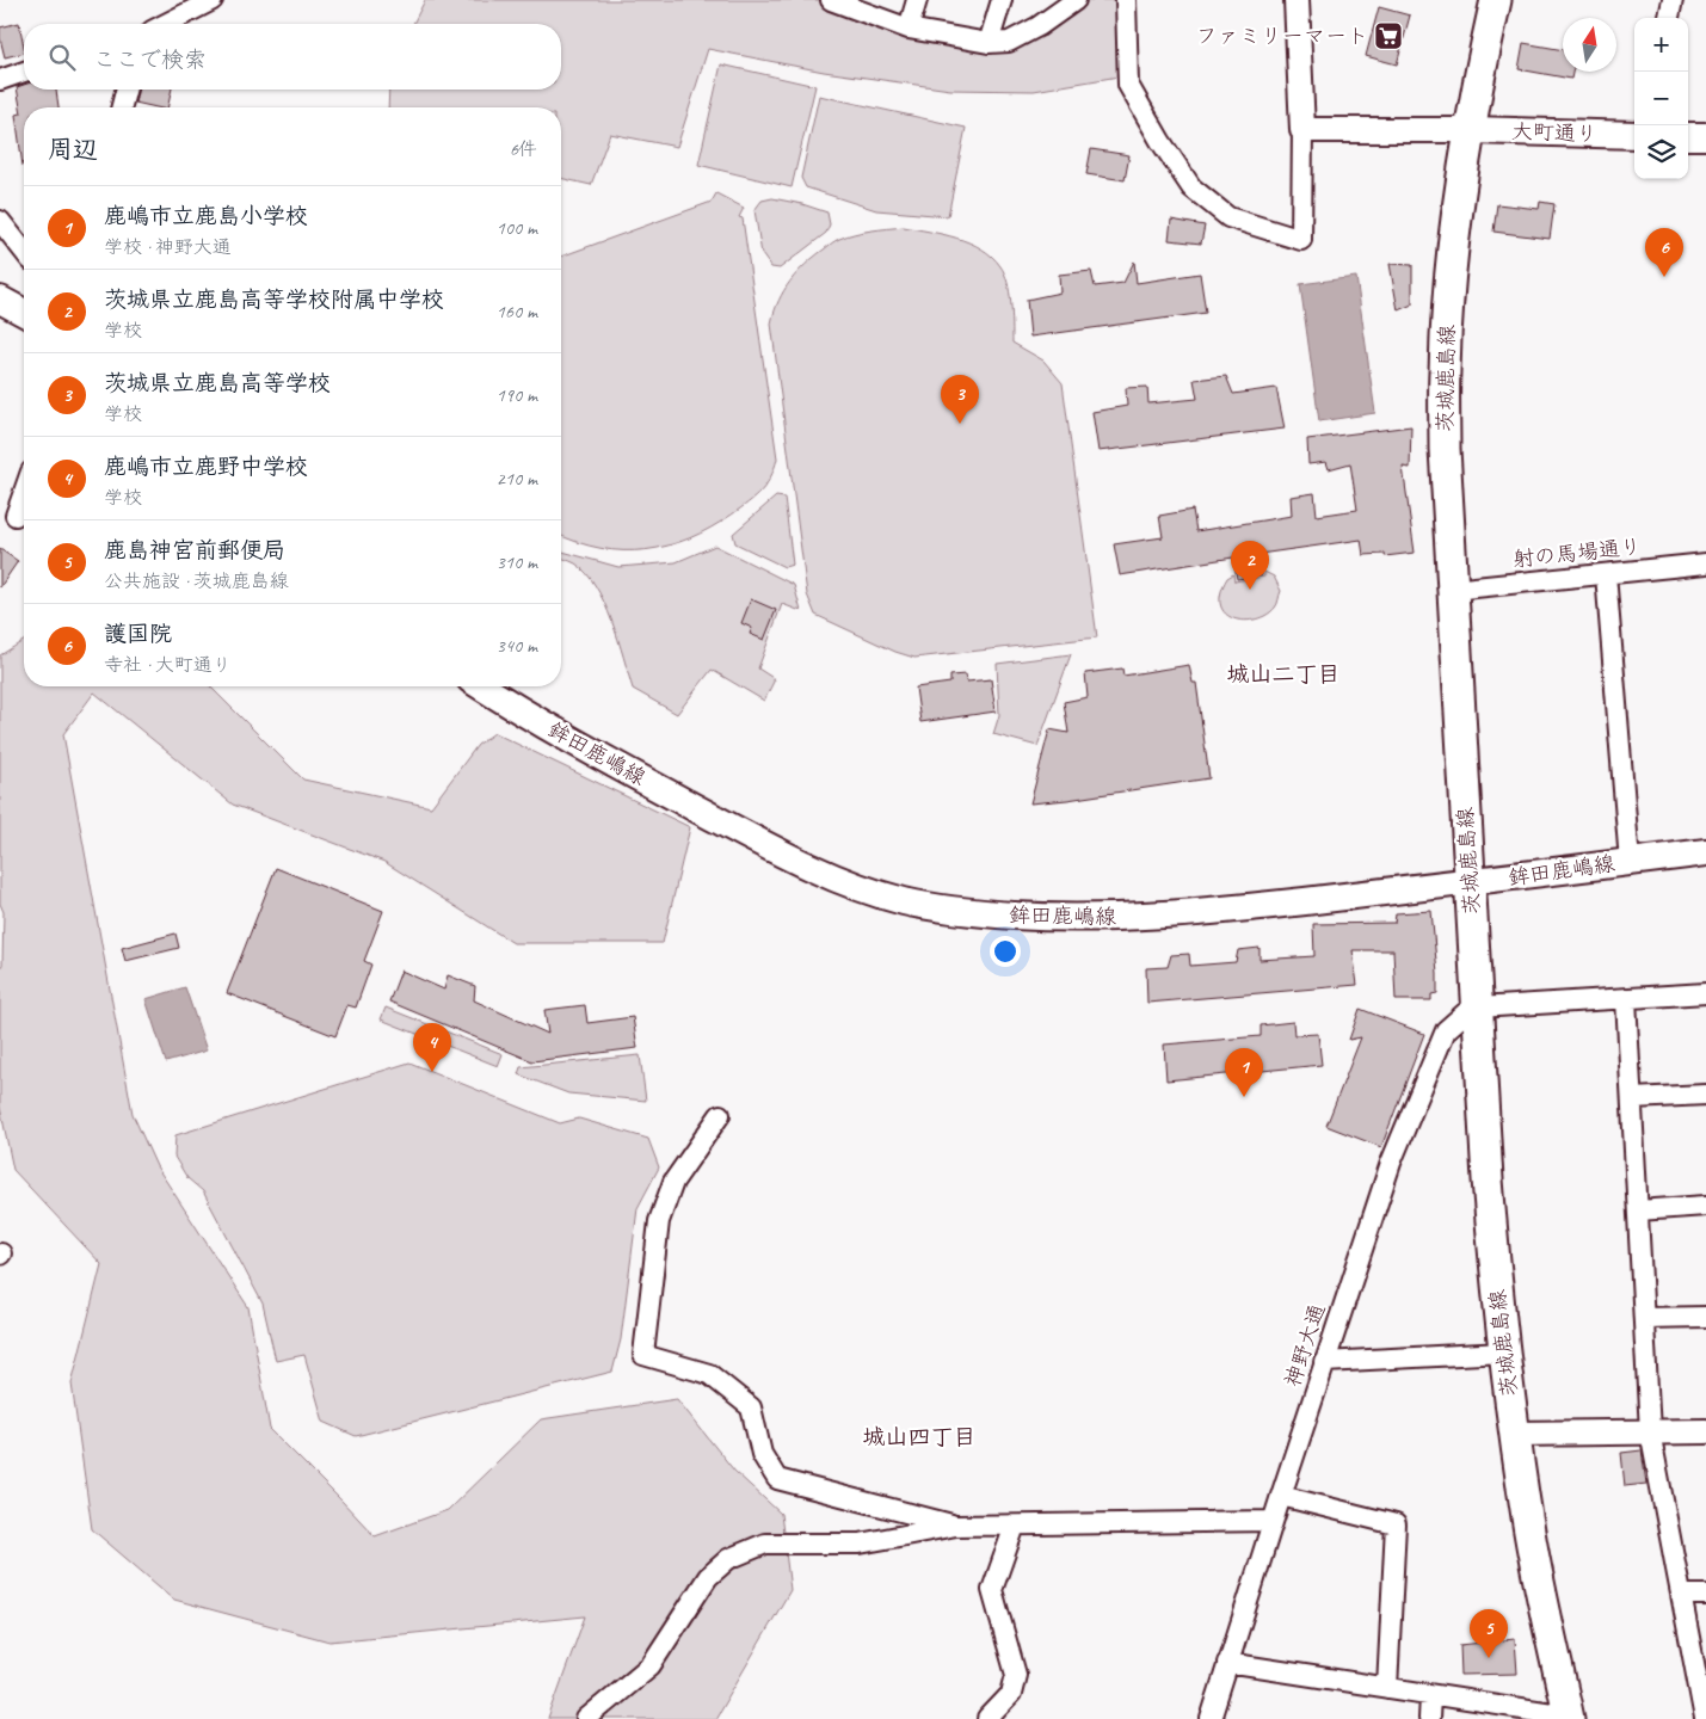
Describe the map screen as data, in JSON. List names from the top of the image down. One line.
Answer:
{"streets":{"main road":["大町通り","茨城鹿島線","鉾田鹿嶋線"],"street":["射の馬場通り","神野大通"]},"crossings":[["大町通り","茨城鹿島線"],["茨城鹿島線","射の馬場通り"],["茨城鹿島線","鉾田鹿嶋線"],["茨城鹿島線","神野大通"]],"districts":["城山二丁目","城山四丁目"],"places":{"supermarket":["ファミリーマート"]},"north":"top","page":{"map_buttons":["+","−"],"search":"ここで検索","heading":["周辺","6件"],"list":[{"mark":"1","name":"鹿嶋市立鹿島小学校","note":"学校 · 神野大通","value":"100 m"},{"mark":"2","name":"茨城県立鹿島高等学校附属中学校","note":"学校","value":"160 m"},{"mark":"3","name":"茨城県立鹿島高等学校","note":"学校","value":"190 m"},{"mark":"4","name":"鹿嶋市立鹿野中学校","note":"学校","value":"210 m"},{"mark":"5","name":"鹿島神宮前郵便局","note":"公共施設 · 茨城鹿島線","value":"310 m"},{"mark":"6","name":"護国院","note":"寺社 · 大町通り","value":"340 m"}],"pins":["6","3","2","4","1","5"]}}
